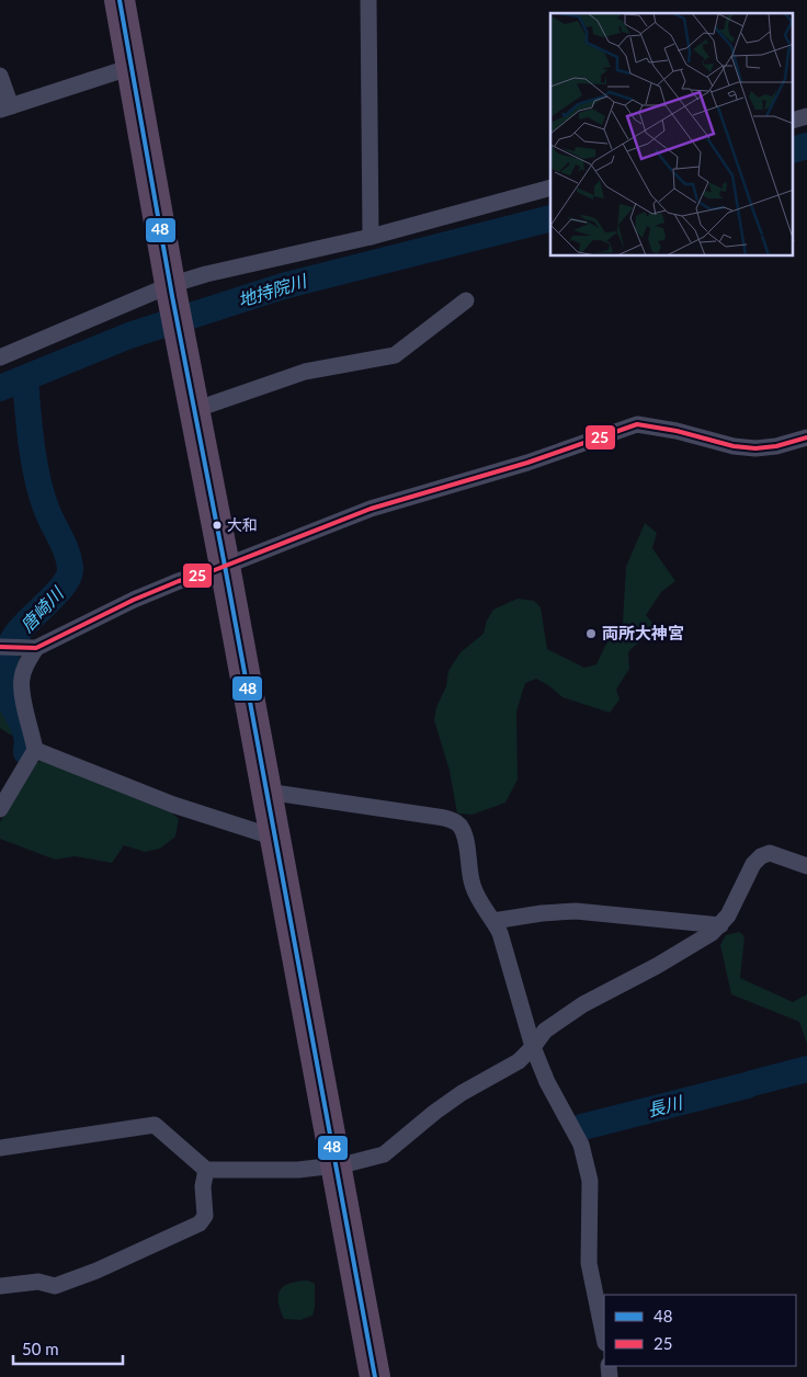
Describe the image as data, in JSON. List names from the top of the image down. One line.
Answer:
{"water":["地持院川","唐崎川","長川"],"places":["大和","両所大神宮"],"lines":["transit line 48","transit line 25"],"legend":["48","25"],"scale_bar":"50 m"}
